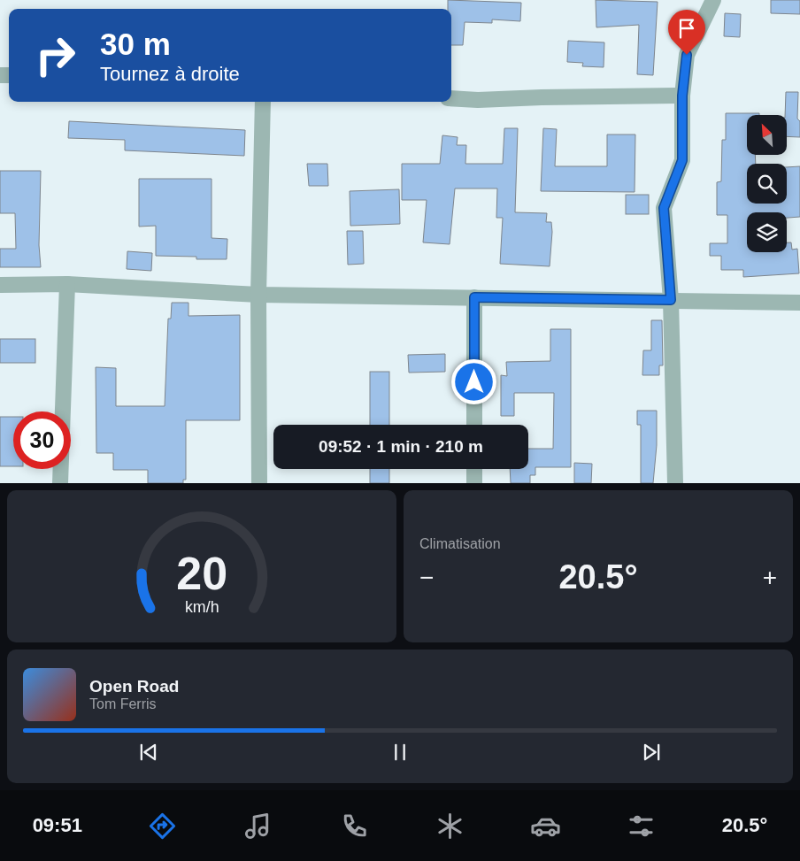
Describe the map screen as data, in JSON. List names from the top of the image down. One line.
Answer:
{"north":"top left","page":{"turn":["30 m","Tournez à droite"],"limit":"30","trip":"09:52 · 1 min · 210 m","tile":"Climatisation","heat":["−","20.5°","+"],"song":["Open Road","Tom Ferris"],"tabs":["09:51","20.5°"],"gauge":["20","km/h"]}}
